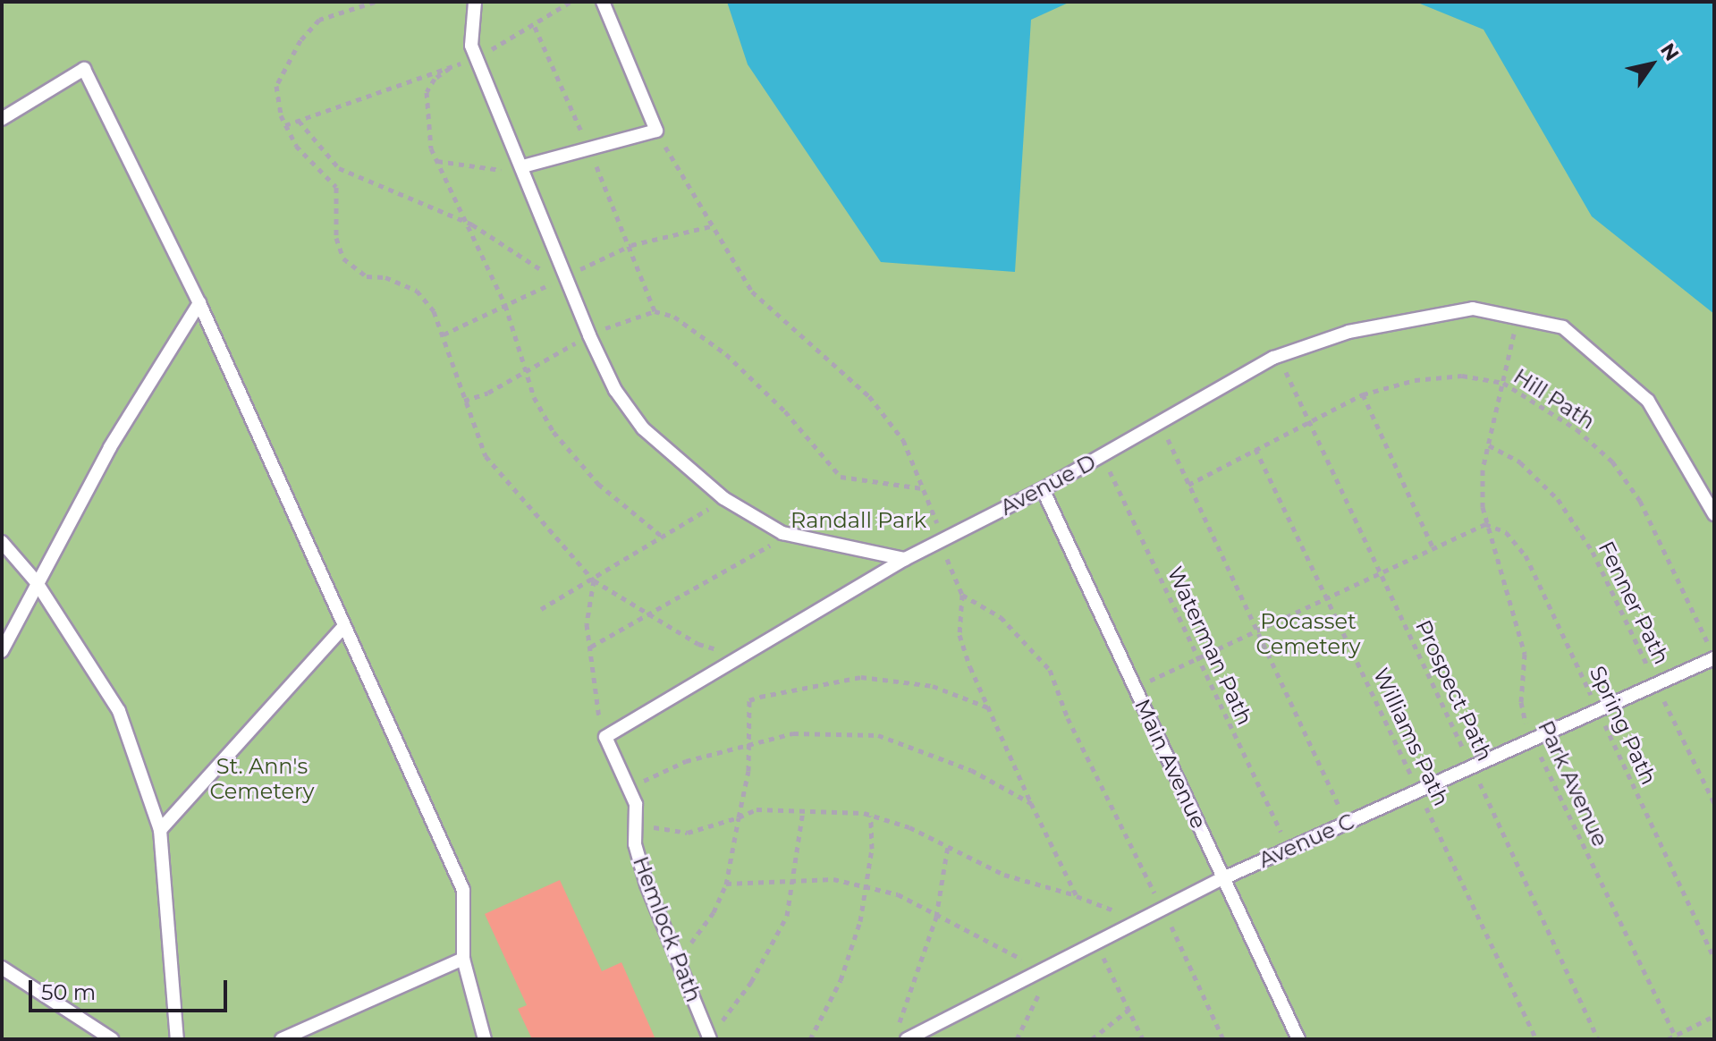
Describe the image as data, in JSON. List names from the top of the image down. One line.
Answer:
{"streets":{"lane":["Avenue D","Main Avenue","Avenue C","Hemlock Path"],"path":["Hill Path","Fenner Path","Waterman Path","Prospect Path","Spring Path","Williams Path","Park Avenue"]},"crossings":[["Hill Path","Prospect Path"],["Hill Path","Williams Path"],["Hill Path","Park Avenue"],["Hill Path","Avenue C"],["Avenue D","Waterman Path"],["Avenue D","Prospect Path"],["Avenue D","Main Avenue"],["Avenue D","Park Avenue"],["Avenue D","Hemlock Path"],["Fenner Path","Park Avenue"],["Fenner Path","Avenue C"],["Waterman Path","Avenue C"],["Prospect Path","Avenue C"],["Spring Path","Park Avenue"],["Spring Path","Avenue C"],["Williams Path","Avenue C"],["Main Avenue","Avenue C"],["Park Avenue","Avenue C"]],"parks":["Randall Park","Pocasset Cemetery","St. Ann's Cemetery"],"scale_bar":"50 m","north":"top right"}
